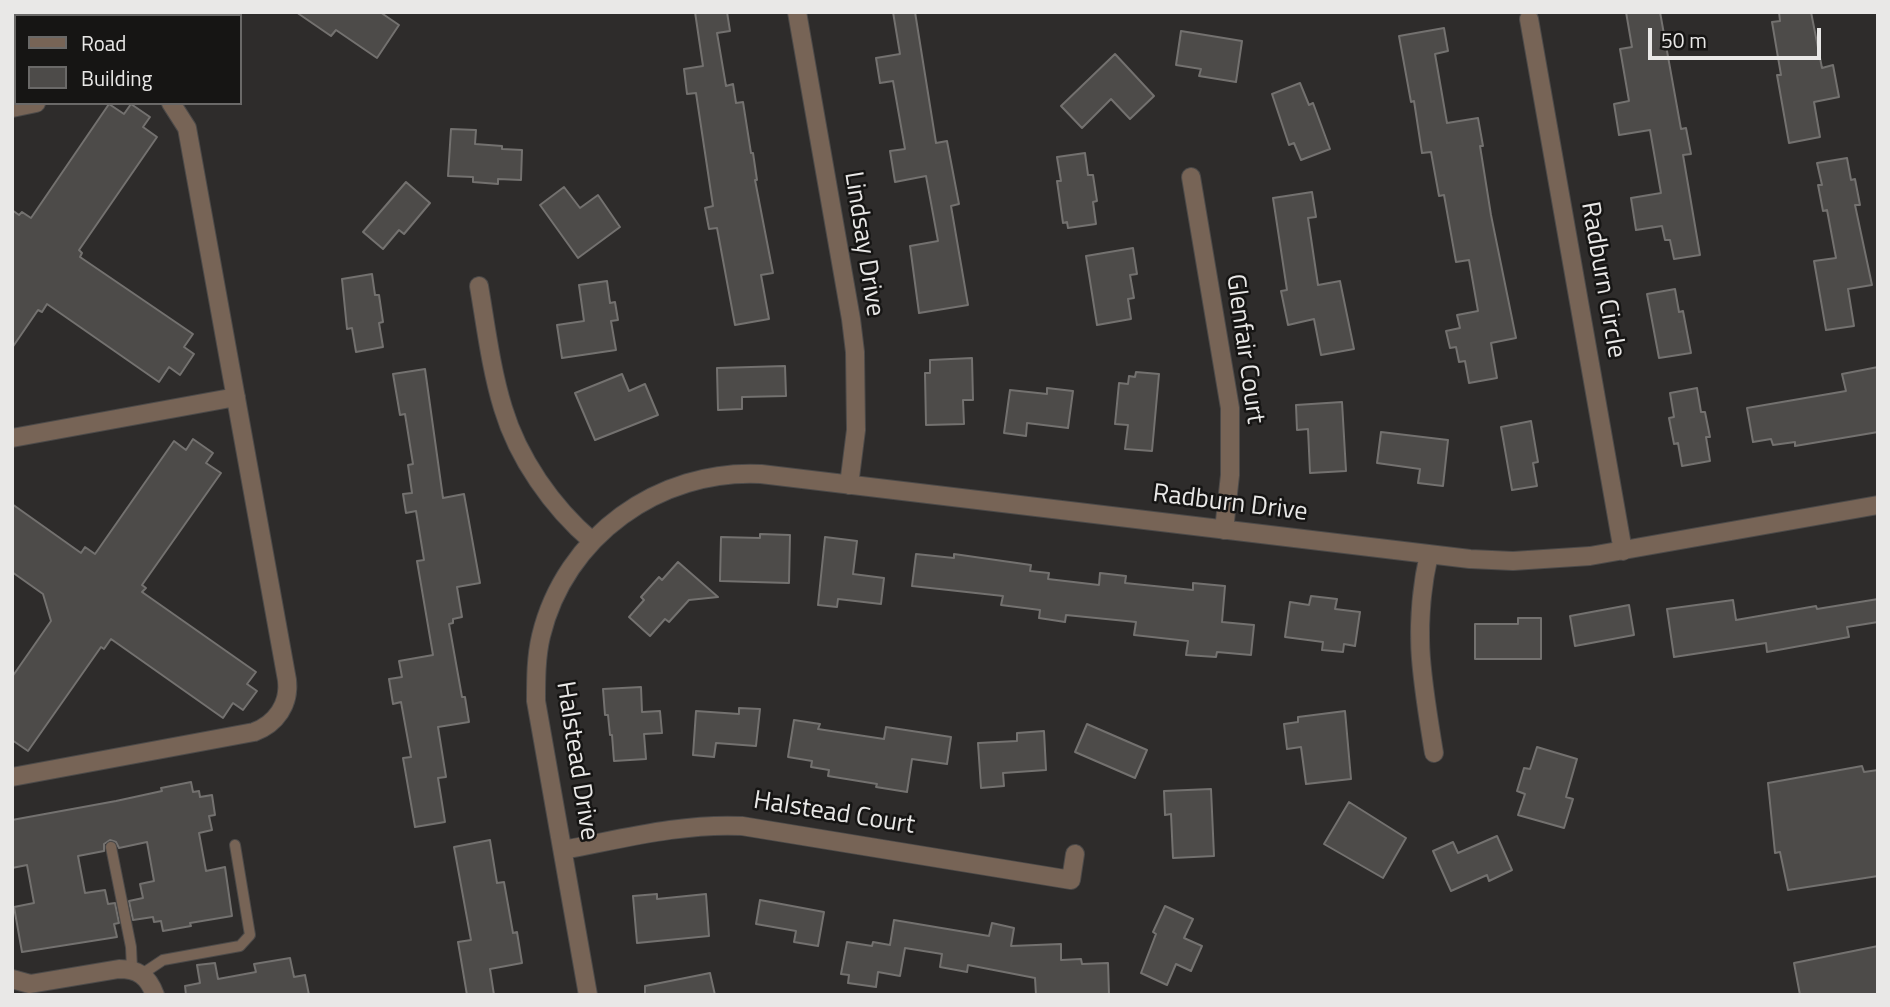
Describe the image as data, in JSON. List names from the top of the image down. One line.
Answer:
{"streets":{"street":["Lindsay Drive","Radburn Circle","Glenfair Court","Radburn Drive","Halstead Drive","Halstead Court"]},"crossings":[["Lindsay Drive","Radburn Drive"],["Radburn Circle","Radburn Drive"],["Glenfair Court","Radburn Drive"],["Radburn Drive","Halstead Drive"],["Halstead Drive","Halstead Court"]],"legend":["Road","Building"],"scale_bar":"50 m"}
